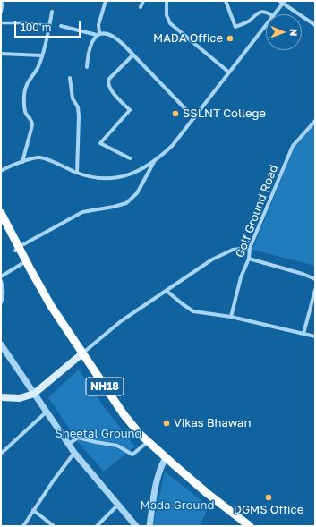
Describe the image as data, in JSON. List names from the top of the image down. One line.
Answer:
{"streets":{"highway":["NH18"],"street":["Golf Ground Road"]},"parks":["Sheetal Ground","Mada Ground"],"places":["MADA Office","SSLNT College","Vikas Bhawan","DGMS Office"],"scale_bar":"100 m","north":"right"}
